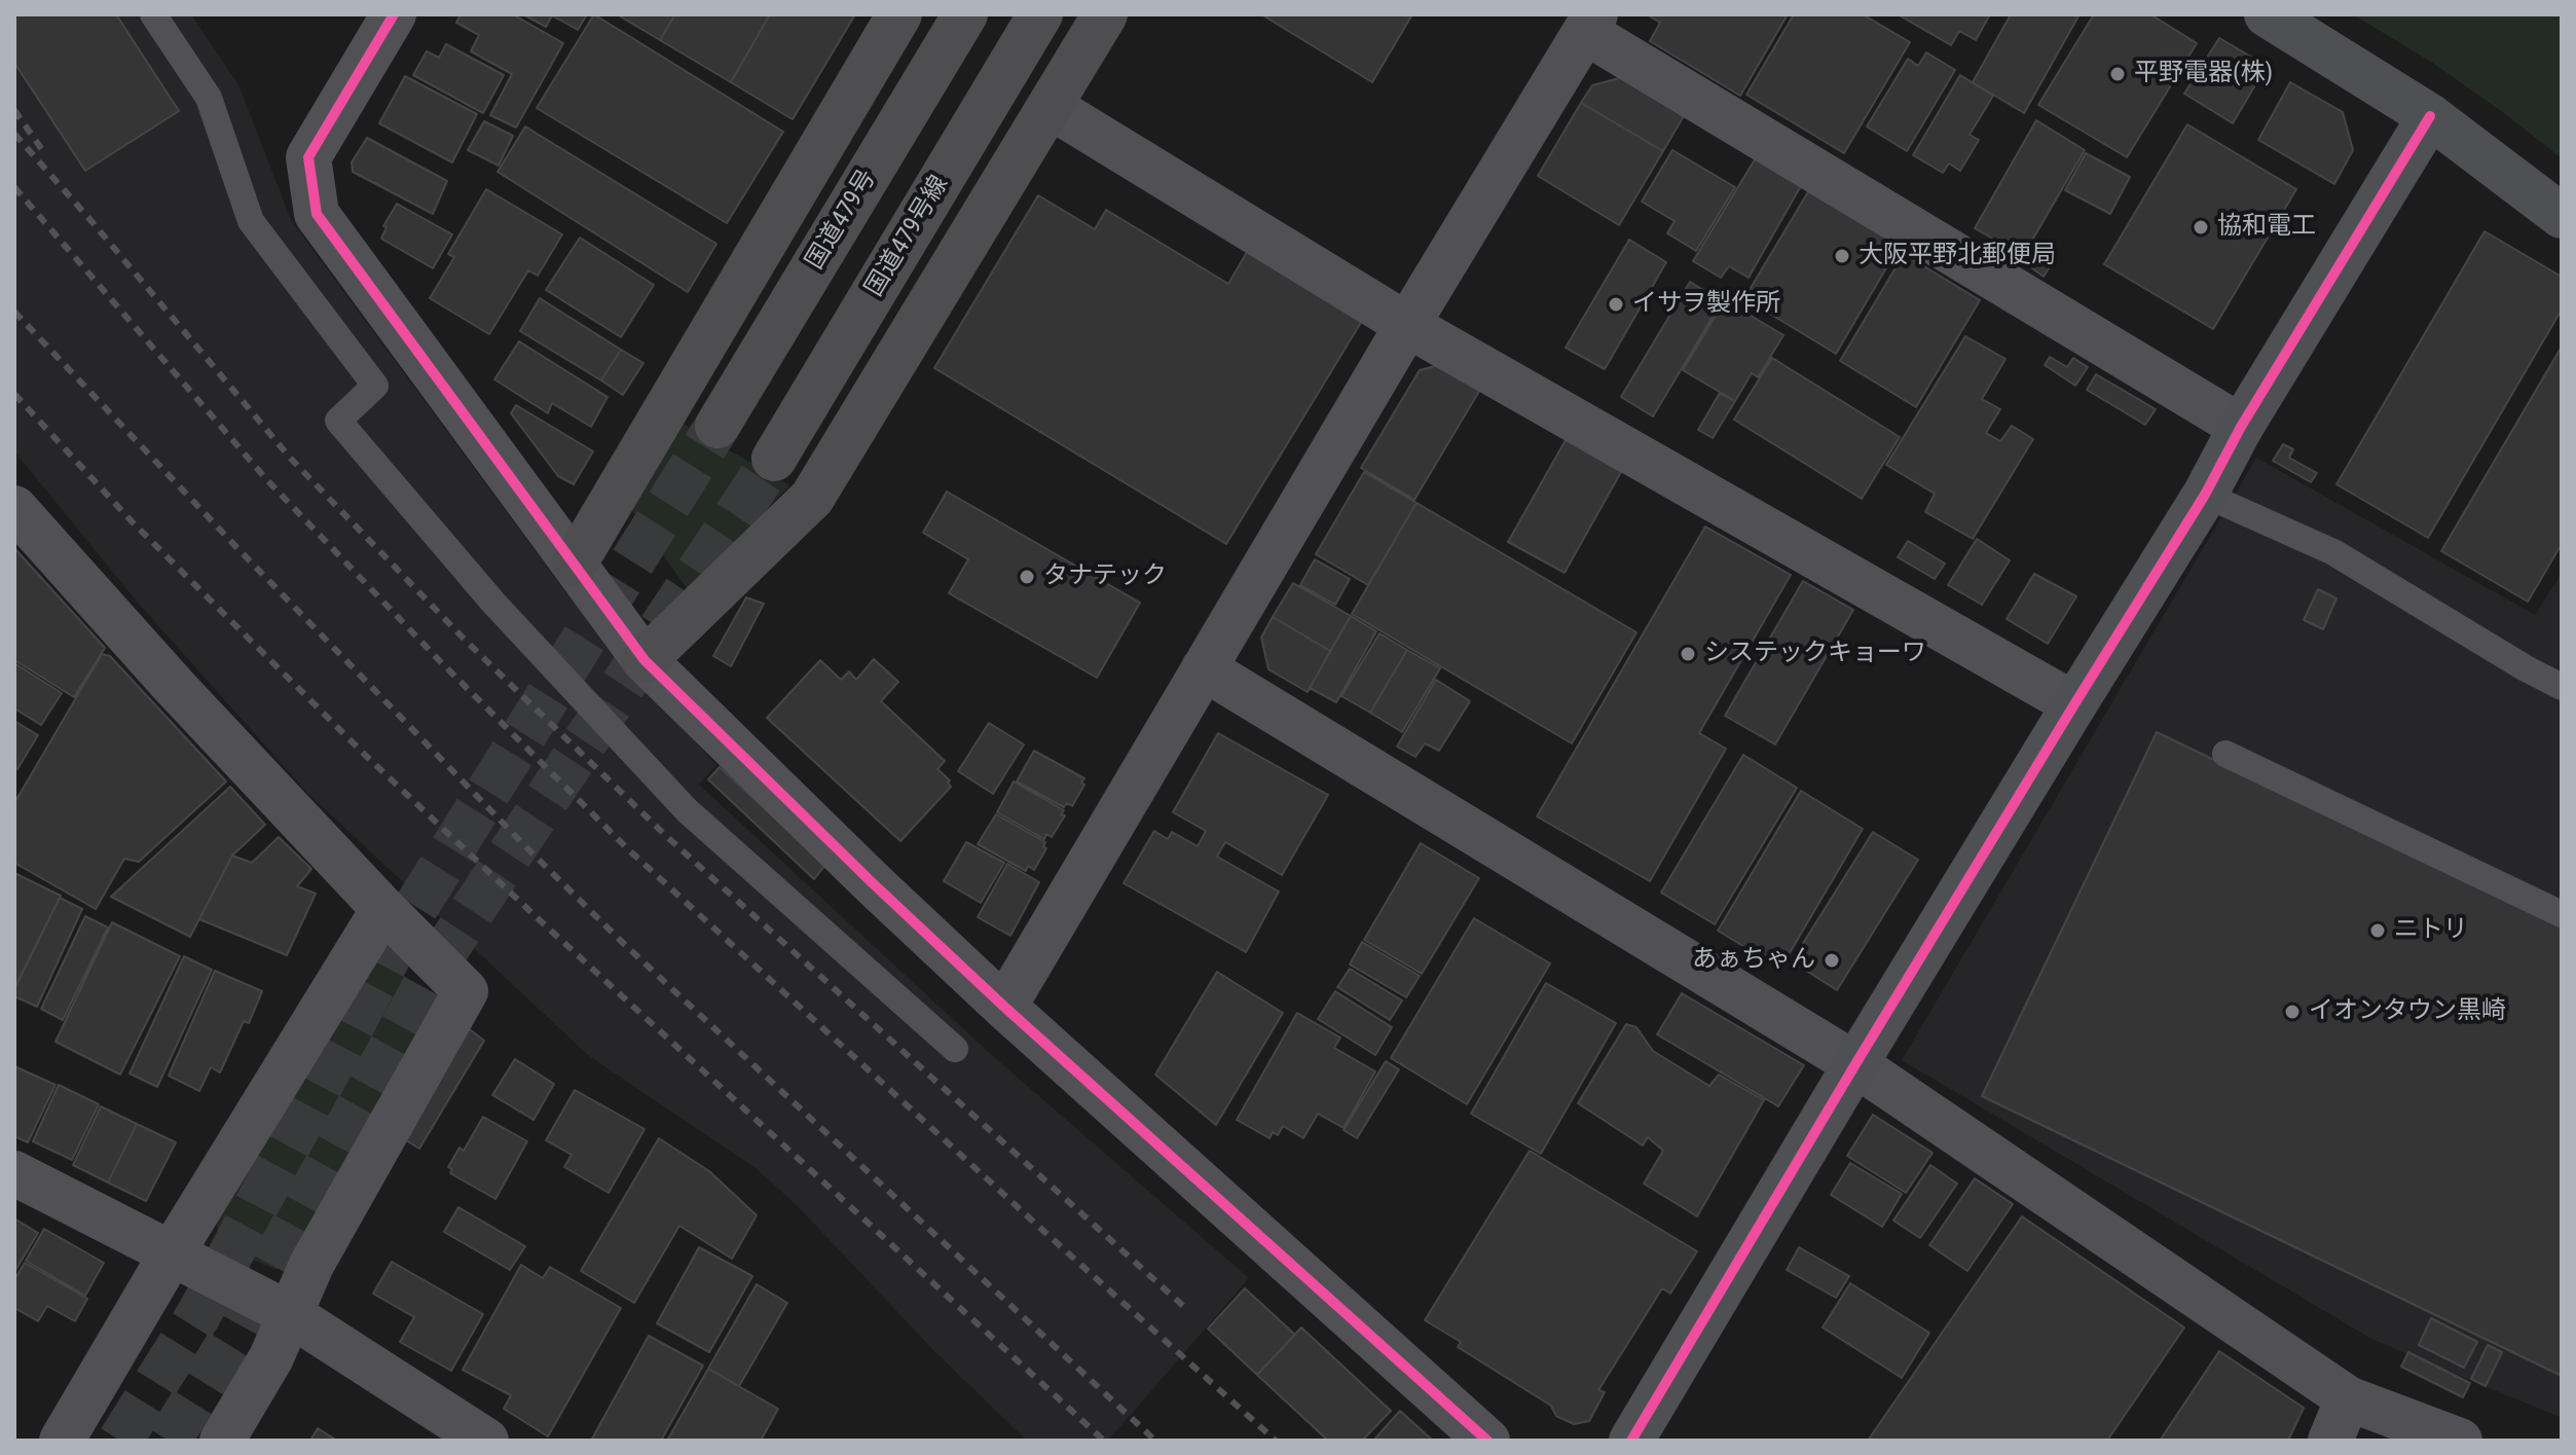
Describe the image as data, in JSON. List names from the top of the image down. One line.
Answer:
{"streets":{"highway":["国道479号","国道479号線"]},"places":["平野電器(株)","協和電工","大阪平野北郵便局","イサヲ製作所","タナテック","システックキョーワ","ニトリ","あぁちゃん","イオンタウン黒崎"]}
